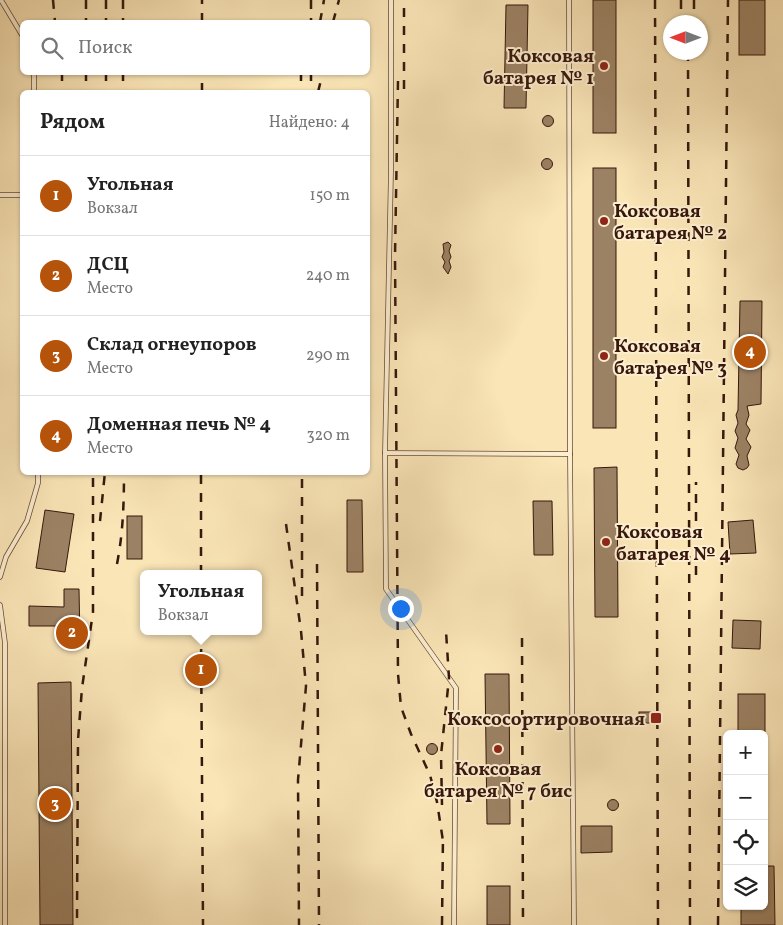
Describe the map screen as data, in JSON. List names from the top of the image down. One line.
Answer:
{"places":{"other":["Коксовая батарея № 1","Коксовая батарея № 2","Коксовая батарея № 3","Коксовая батарея № 4","Коксовая батарея № 7 бис"],"transit":["Коксосортировочная"]},"north":"left","page":{"search":"Поиск","heading":["Рядом","Найдено: 4"],"list":[{"mark":"1","name":"Угольная","note":"Вокзал","value":"150 m"},{"mark":"2","name":"ДСЦ","note":"Место","value":"240 m"},{"mark":"3","name":"Склад огнеупоров","note":"Место","value":"290 m"},{"mark":"4","name":"Доменная печь № 4","note":"Место","value":"320 m"}],"pins":["4","2","1","3"],"popup":["Угольная","Вокзал"],"map_buttons":["+","−"]}}
